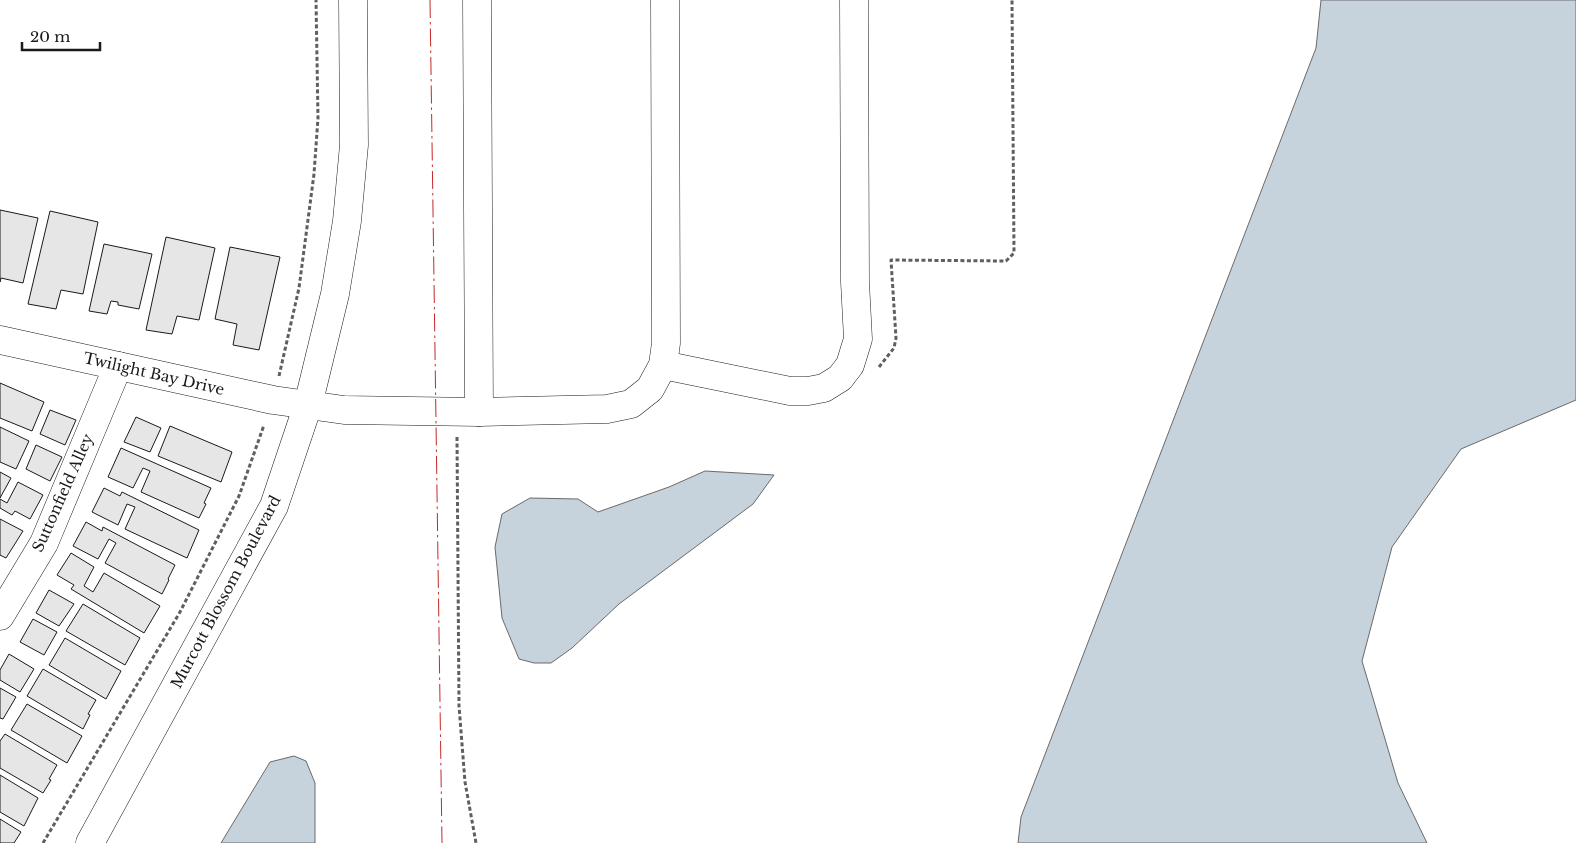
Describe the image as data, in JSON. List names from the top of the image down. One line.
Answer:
{"streets":{"street":["Twilight Bay Drive","Suttonfield Alley","Murcott Blossom Boulevard"]},"crossings":[["Twilight Bay Drive","Suttonfield Alley"],["Twilight Bay Drive","Murcott Blossom Boulevard"]],"scale_bar":"20 m"}
